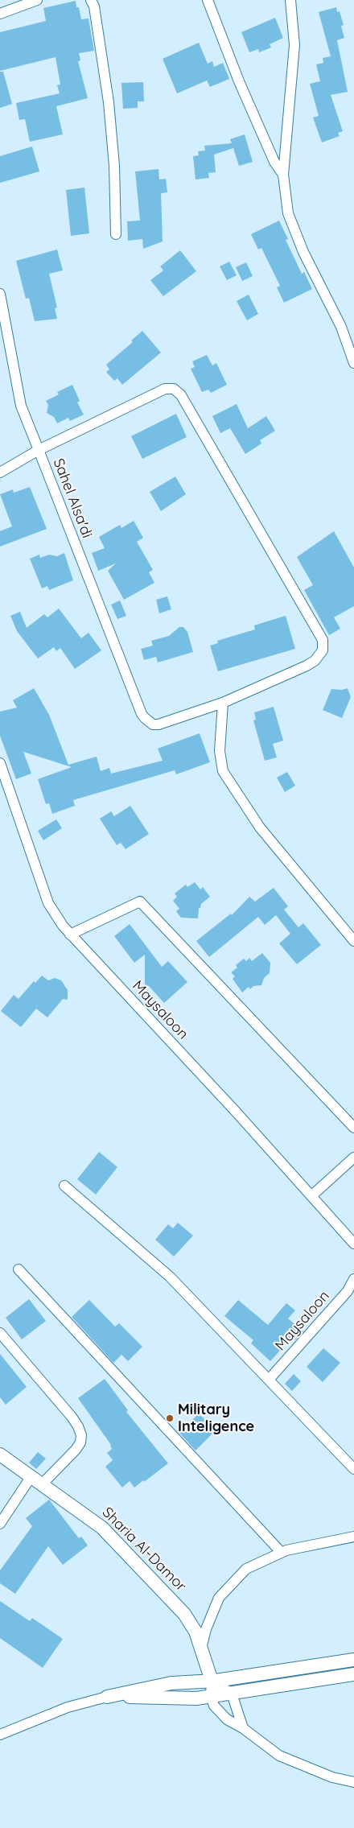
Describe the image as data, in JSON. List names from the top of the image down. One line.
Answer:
{"streets":{"street":["Sahel Alsa'di","Maysaloon","Sharia Al-Damor"]},"places":["Military Inteligence"]}
